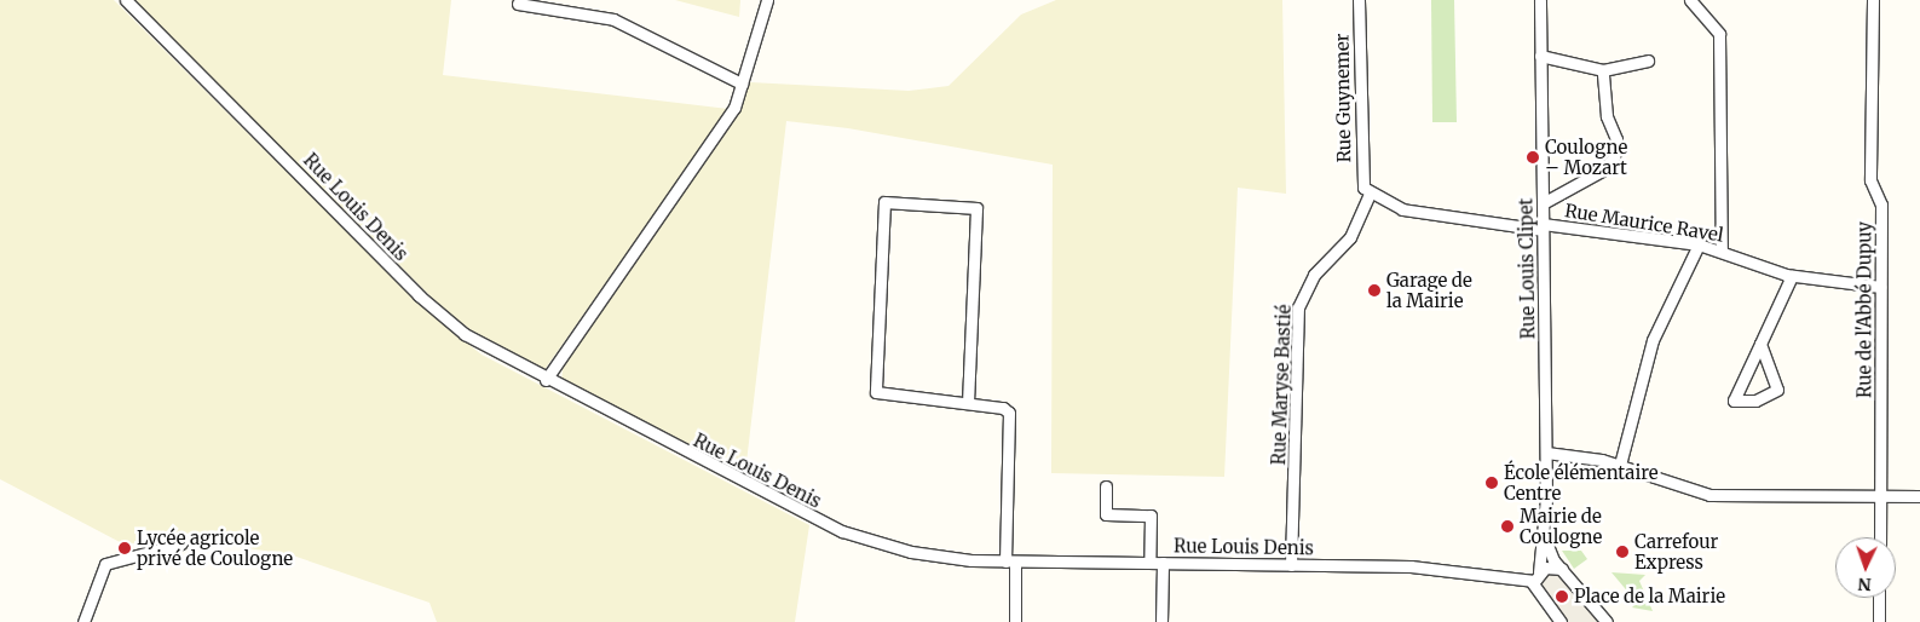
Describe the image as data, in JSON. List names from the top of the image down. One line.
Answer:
{"streets":{"street":["Rue Guynemer","Rue Louis Denis","Rue Maurice Ravel","Rue Louis Clipet","Rue de l'Abbé Dupuy","Rue Maryse Bastié"]},"crossings":[["Rue Guynemer","Rue Maurice Ravel"],["Rue Guynemer","Rue Maryse Bastié"],["Rue Louis Denis","Rue Louis Clipet"],["Rue Louis Denis","Rue Maryse Bastié"],["Rue Maurice Ravel","Rue Louis Clipet"],["Rue Maurice Ravel","Rue de l'Abbé Dupuy"],["Rue Maurice Ravel","Rue Maryse Bastié"]],"places":["Coulogne – Mozart","Garage de la Mairie","École élémentaire Centre","Mairie de Coulogne","Lycée agricole privé de Coulogne","Carrefour Express","Place de la Mairie"],"north":"bottom"}
